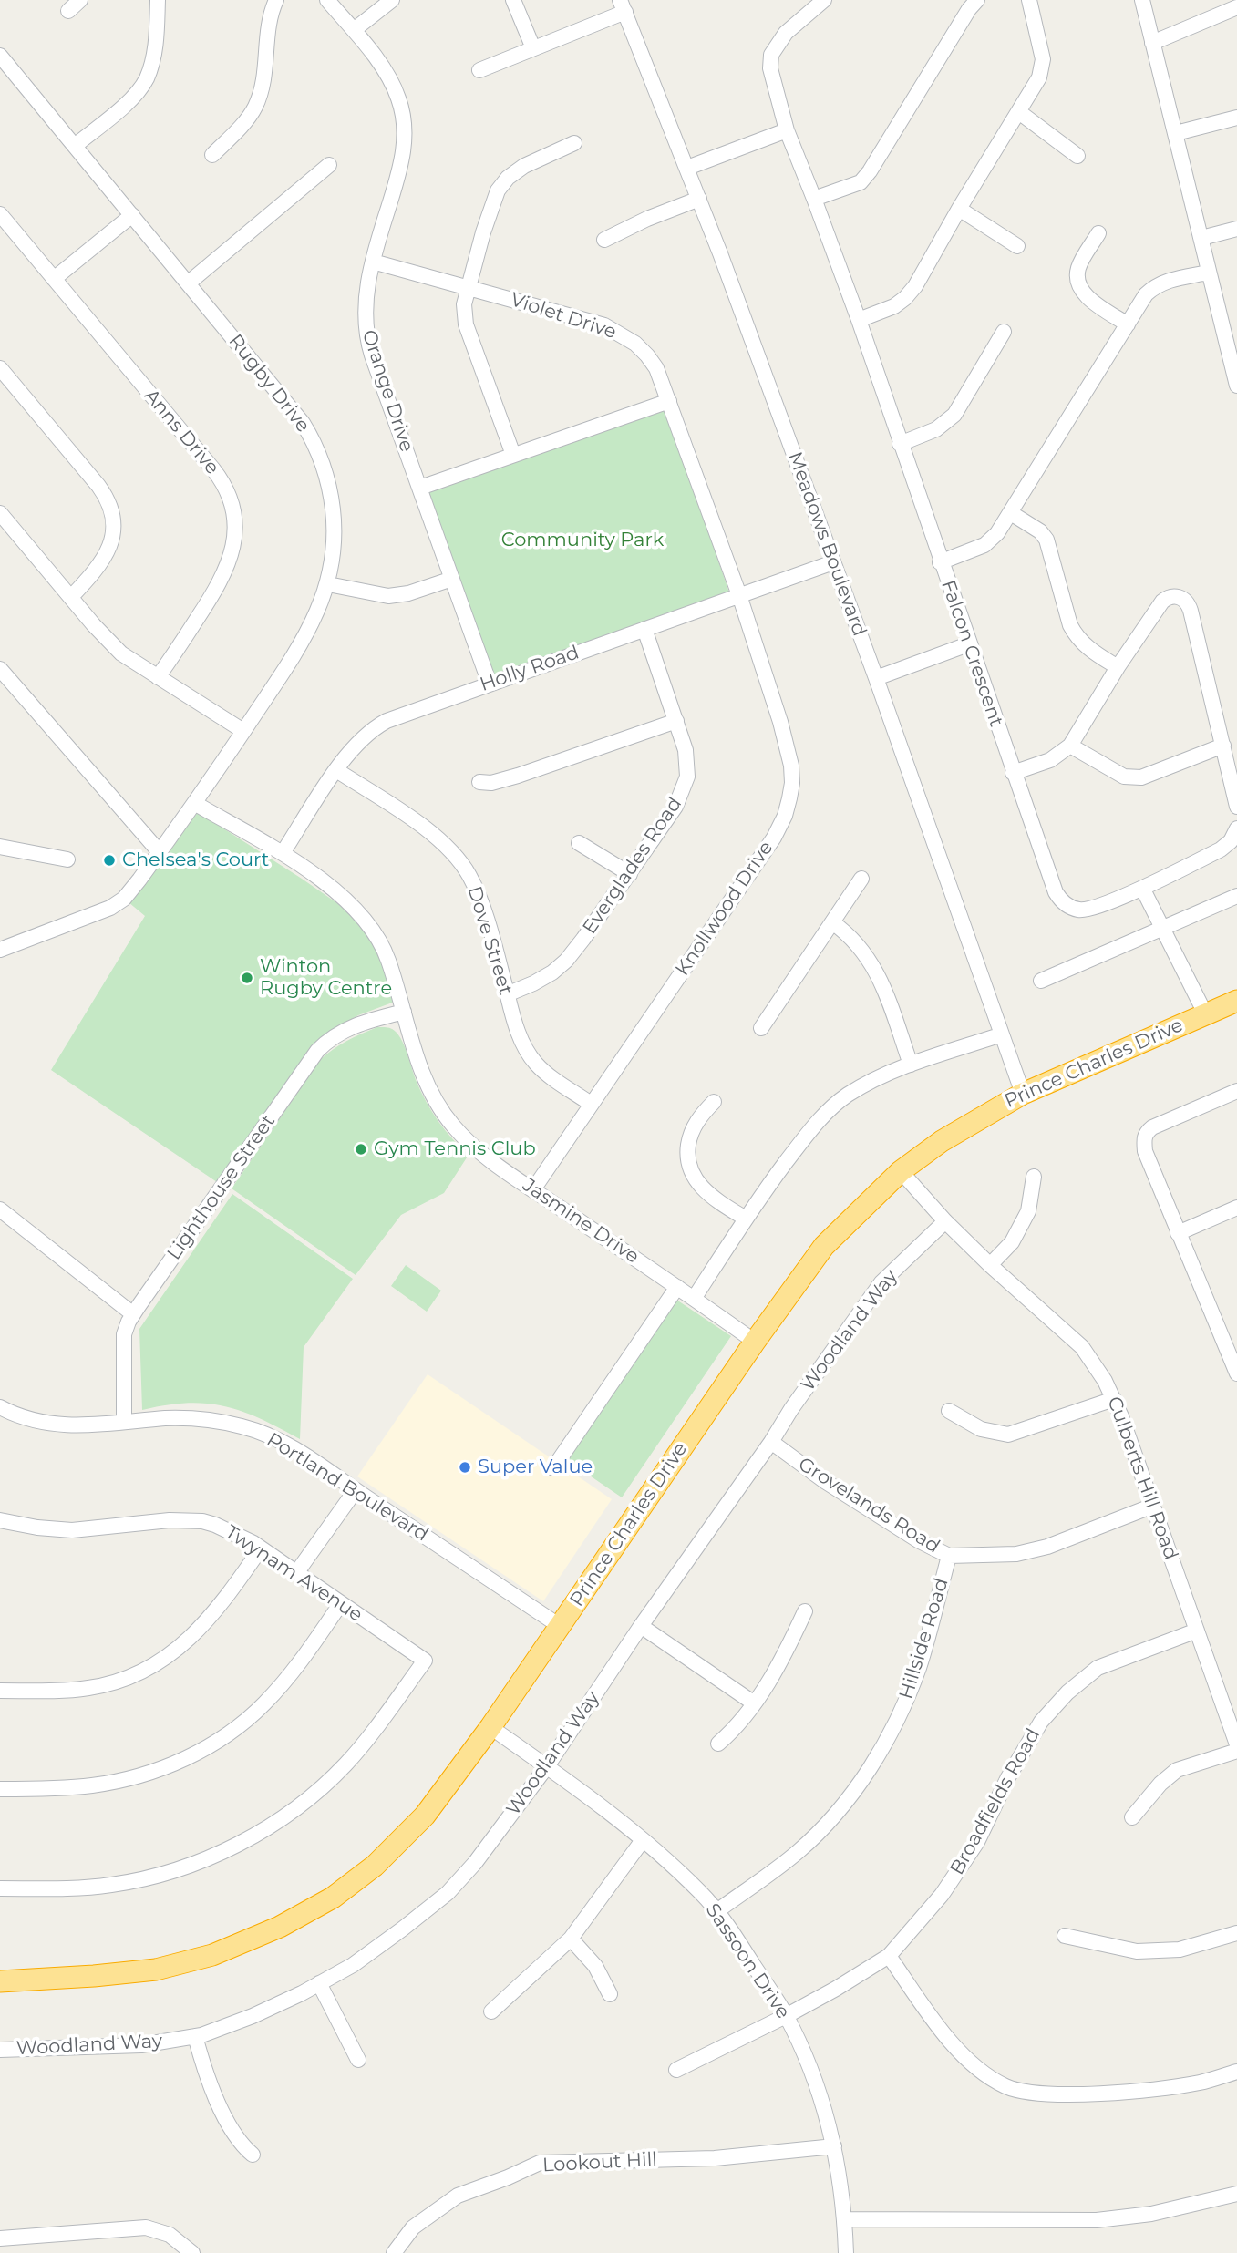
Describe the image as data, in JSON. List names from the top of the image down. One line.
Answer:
{"streets":{"highway":["Prince Charles Drive"],"street":["Violet Drive","Rugby Drive","Orange Drive","Anns Drive","Meadows Boulevard","Falcon Crescent","Holly Road","Everglades Road","Knollwood Drive","Dove Street","Lighthouse Street","Jasmine Drive","Woodland Way","Culberts Hill Road","Portland Boulevard","Grovelands Road","Twynam Avenue","Hillside Road","Broadfields Road","Sassoon Drive","Lookout Hill"]},"crossings":[["Violet Drive","Orange Drive"],["Violet Drive","Holly Road"],["Violet Drive","Knollwood Drive"],["Rugby Drive","Jasmine Drive"],["Orange Drive","Holly Road"],["Meadows Boulevard","Holly Road"],["Meadows Boulevard","Prince Charles Drive"],["Holly Road","Everglades Road"],["Holly Road","Knollwood Drive"],["Holly Road","Dove Street"],["Holly Road","Jasmine Drive"],["Everglades Road","Dove Street"],["Knollwood Drive","Dove Street"],["Knollwood Drive","Jasmine Drive"],["Prince Charles Drive","Jasmine Drive"],["Prince Charles Drive","Culberts Hill Road"],["Prince Charles Drive","Portland Boulevard"],["Prince Charles Drive","Sassoon Drive"],["Lighthouse Street","Jasmine Drive"],["Lighthouse Street","Portland Boulevard"],["Woodland Way","Culberts Hill Road"],["Woodland Way","Grovelands Road"],["Woodland Way","Sassoon Drive"],["Culberts Hill Road","Grovelands Road"],["Culberts Hill Road","Broadfields Road"],["Grovelands Road","Hillside Road"],["Hillside Road","Sassoon Drive"],["Broadfields Road","Sassoon Drive"],["Sassoon Drive","Lookout Hill"]],"parks":["Community Park"],"places":["Chelsea's Court","Winton Rugby Centre","Gym Tennis Club","Super Value"]}
